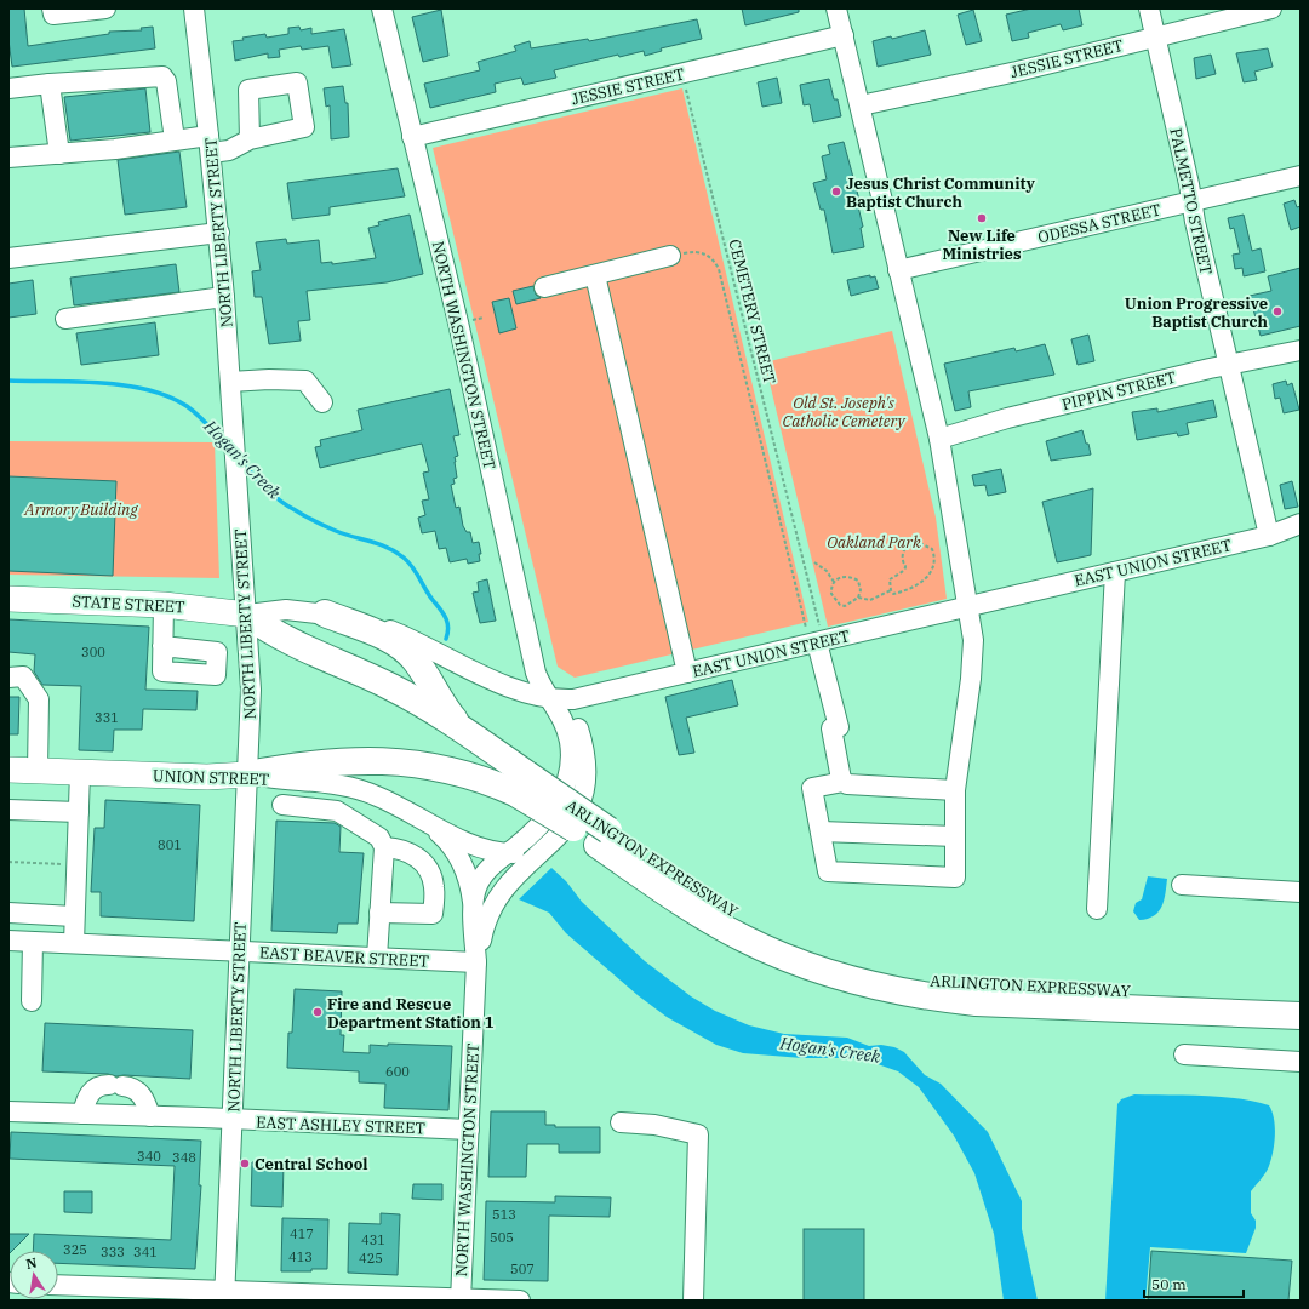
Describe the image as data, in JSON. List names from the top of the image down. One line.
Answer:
{"streets":{"highway":["ARLINGTON EXPRESSWAY"],"main road":["STATE STREET","UNION STREET"],"street":["JESSIE STREET","PALMETTO STREET","ODESSA STREET","NORTH LIBERTY STREET","NORTH WASHINGTON STREET","PIPPIN STREET","EAST UNION STREET","EAST BEAVER STREET","EAST ASHLEY STREET"],"path":["CEMETERY STREET"]},"crossings":[["JESSIE STREET","PALMETTO STREET"],["JESSIE STREET","CEMETERY STREET"],["JESSIE STREET","NORTH WASHINGTON STREET"],["PALMETTO STREET","ODESSA STREET"],["PALMETTO STREET","PIPPIN STREET"],["PALMETTO STREET","EAST UNION STREET"],["NORTH LIBERTY STREET","EAST UNION STREET"],["NORTH LIBERTY STREET","STATE STREET"],["NORTH LIBERTY STREET","UNION STREET"],["NORTH LIBERTY STREET","ARLINGTON EXPRESSWAY"],["NORTH LIBERTY STREET","EAST BEAVER STREET"],["NORTH LIBERTY STREET","EAST ASHLEY STREET"],["CEMETERY STREET","EAST UNION STREET"],["NORTH WASHINGTON STREET","EAST UNION STREET"],["NORTH WASHINGTON STREET","UNION STREET"],["NORTH WASHINGTON STREET","EAST BEAVER STREET"],["NORTH WASHINGTON STREET","EAST ASHLEY STREET"],["EAST UNION STREET","STATE STREET"],["EAST UNION STREET","ARLINGTON EXPRESSWAY"],["STATE STREET","ARLINGTON EXPRESSWAY"],["UNION STREET","ARLINGTON EXPRESSWAY"]],"water":["Hogan's Creek"],"parks":["Old St. Joseph's Catholic Cemetery","Armory Building","Oakland Park"],"places":["Jesus Christ Community Baptist Church","New Life Ministries","Union Progressive Baptist Church","Fire and Rescue Department Station 1","Central School"],"house_numbers":["300","331","801","600","340","348","513","417","505","431","325","333","341","413","425","507"],"scale_bar":"50 m","north":"top"}
